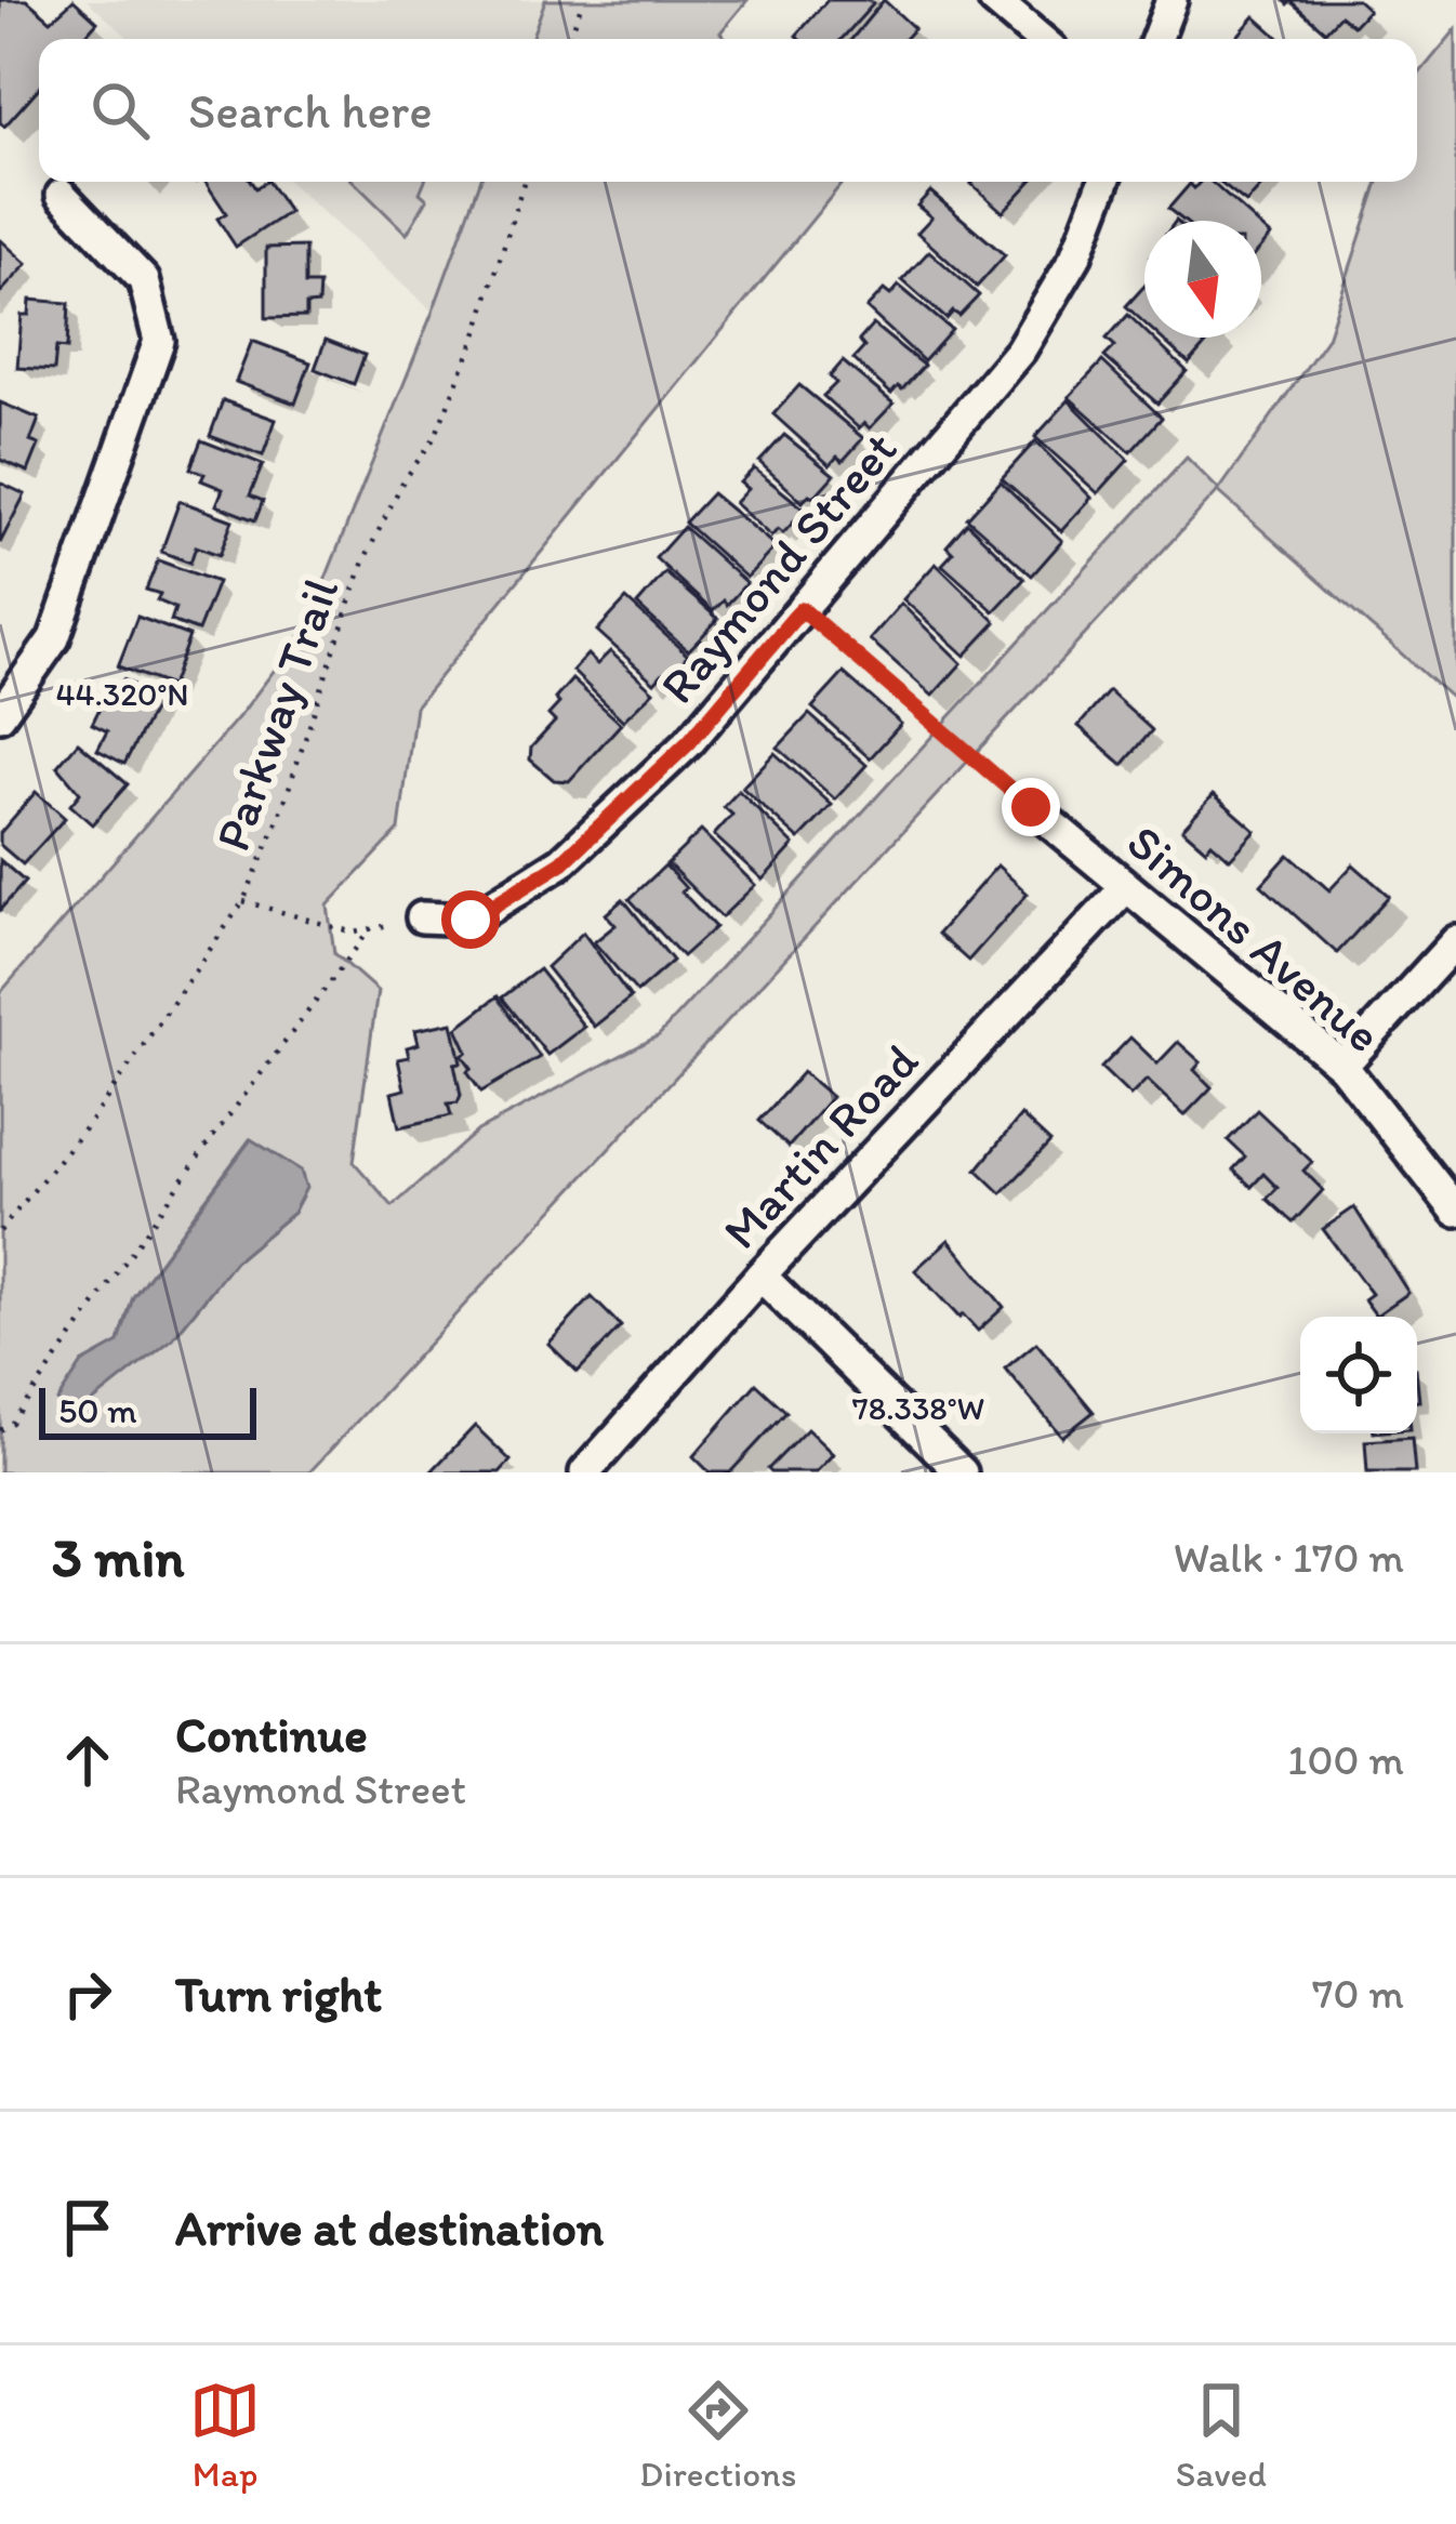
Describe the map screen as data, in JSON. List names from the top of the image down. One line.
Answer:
{"streets":{"street":["Raymond Street","Simons Avenue","Martin Road"],"path":["Parkway Trail"]},"crossings":[["Simons Avenue","Martin Road"]],"scale_bar":"50 m","north":"bottom","page":{"search":"Search here","scale":"50 m","heading":["3 min","Walk · 170 m"],"list":[["Continue","Raymond Street","100 m"],["Turn right","70 m"],"Arrive at destination"],"nav":["Map","Directions","Saved"]},"coordinates":["44.320°N","78.338°W"]}
